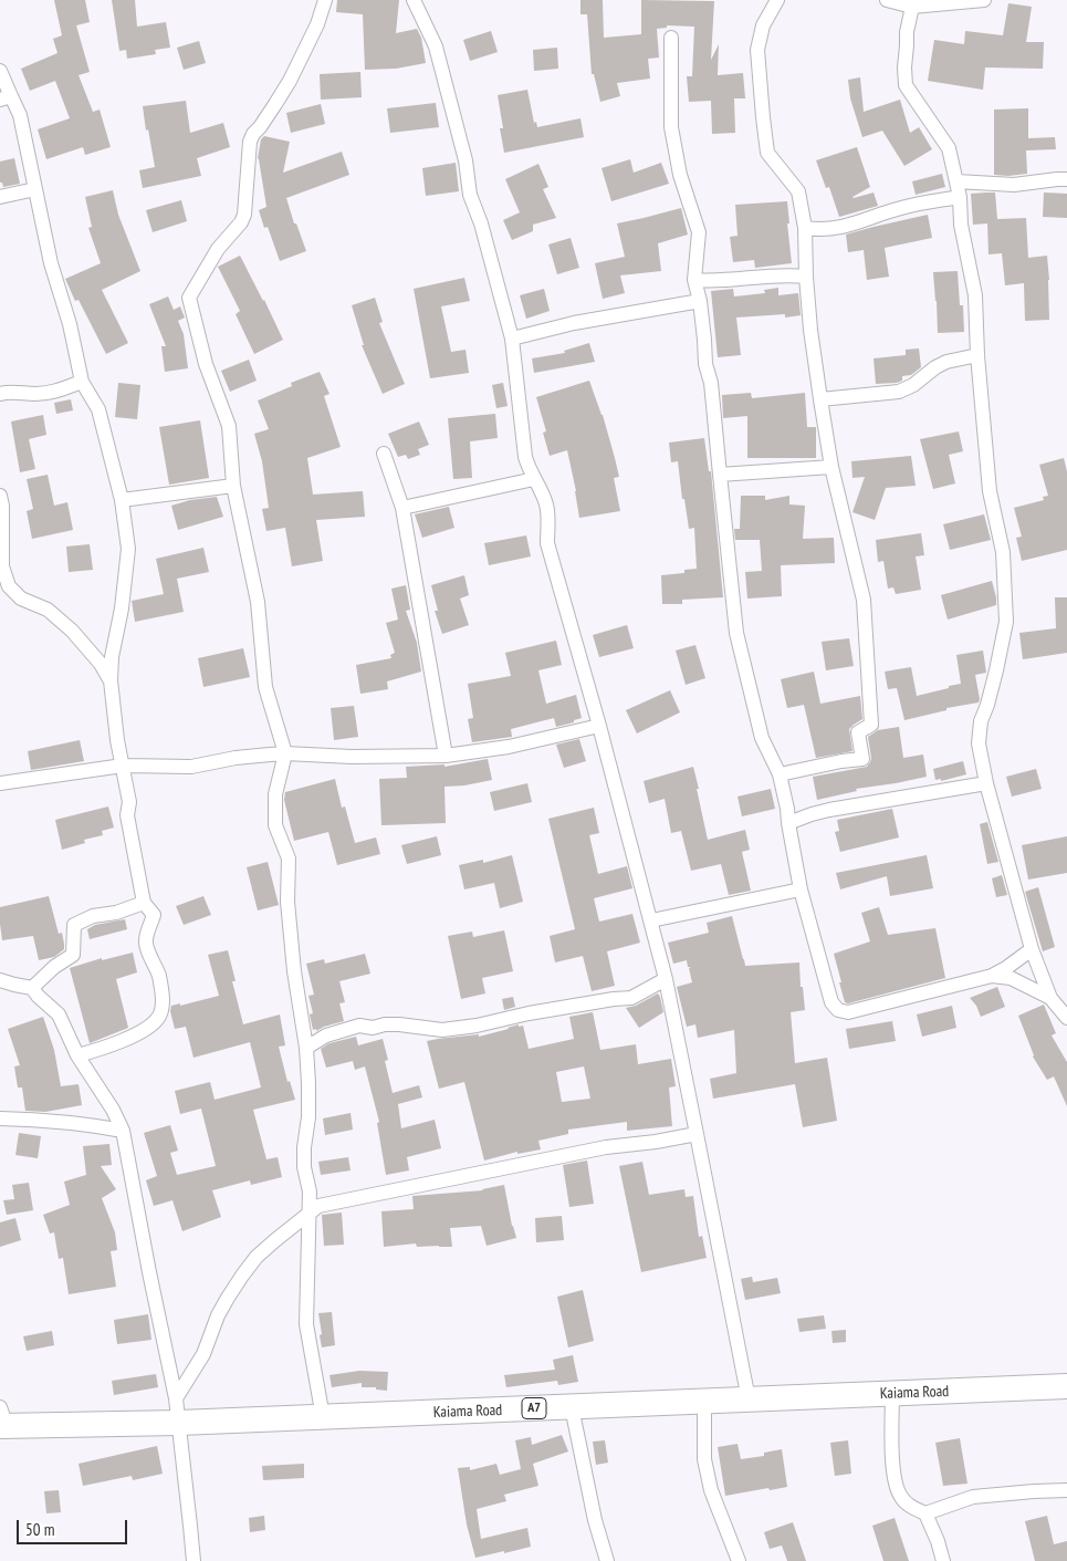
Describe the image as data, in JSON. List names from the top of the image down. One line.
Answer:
{"streets":{"highway":["Kaiama Road","A7"]},"scale_bar":"50 m"}
